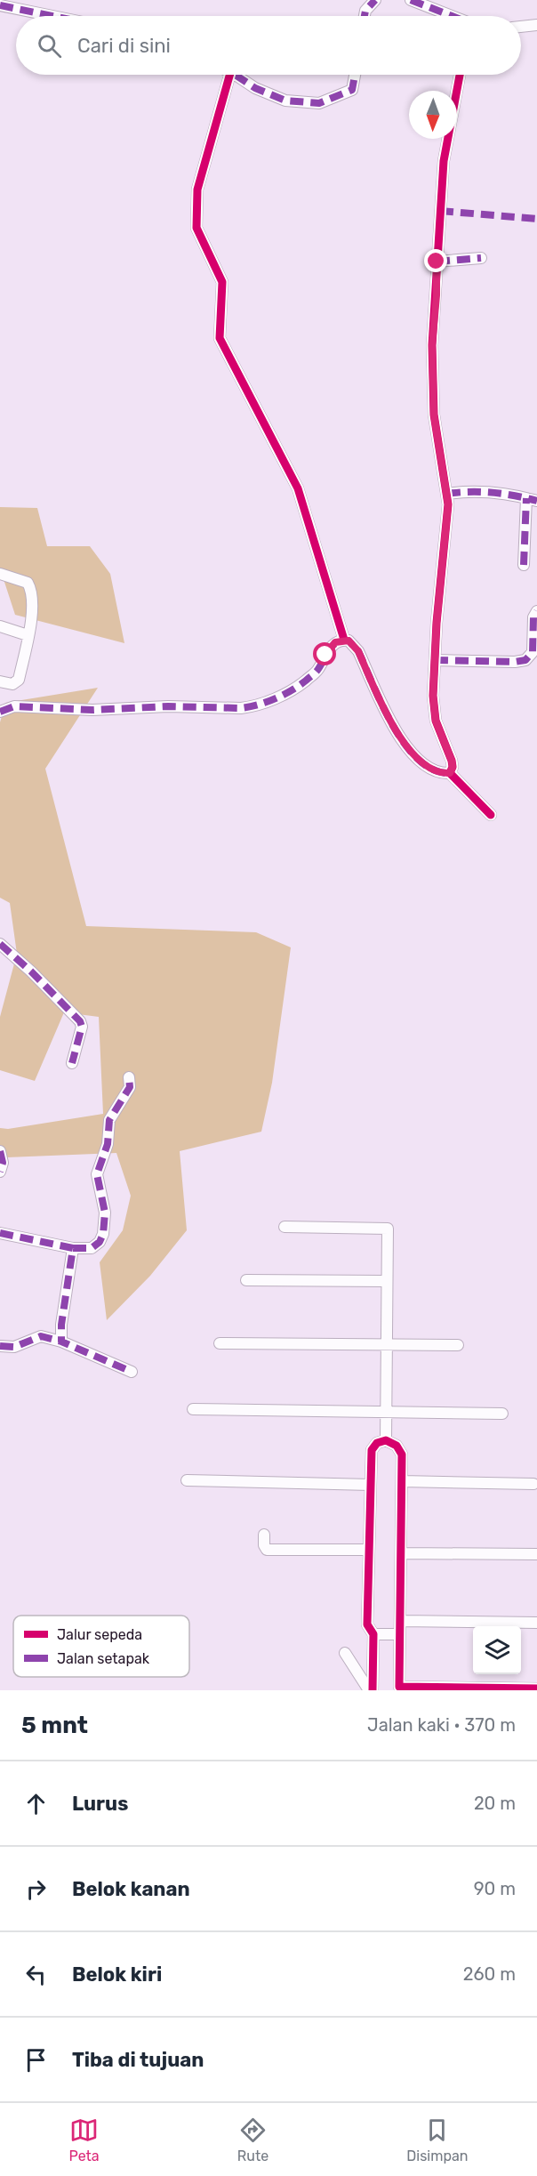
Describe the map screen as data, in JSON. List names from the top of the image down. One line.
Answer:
{"legend":["Jalur sepeda","Jalan setapak"],"north":"bottom","page":{"search":"Cari di sini","heading":["5 mnt","Jalan kaki · 370 m"],"list":[["Lurus","20 m"],["Belok kanan","90 m"],["Belok kiri","260 m"],"Tiba di tujuan"],"nav":["Peta","Rute","Disimpan"]}}
